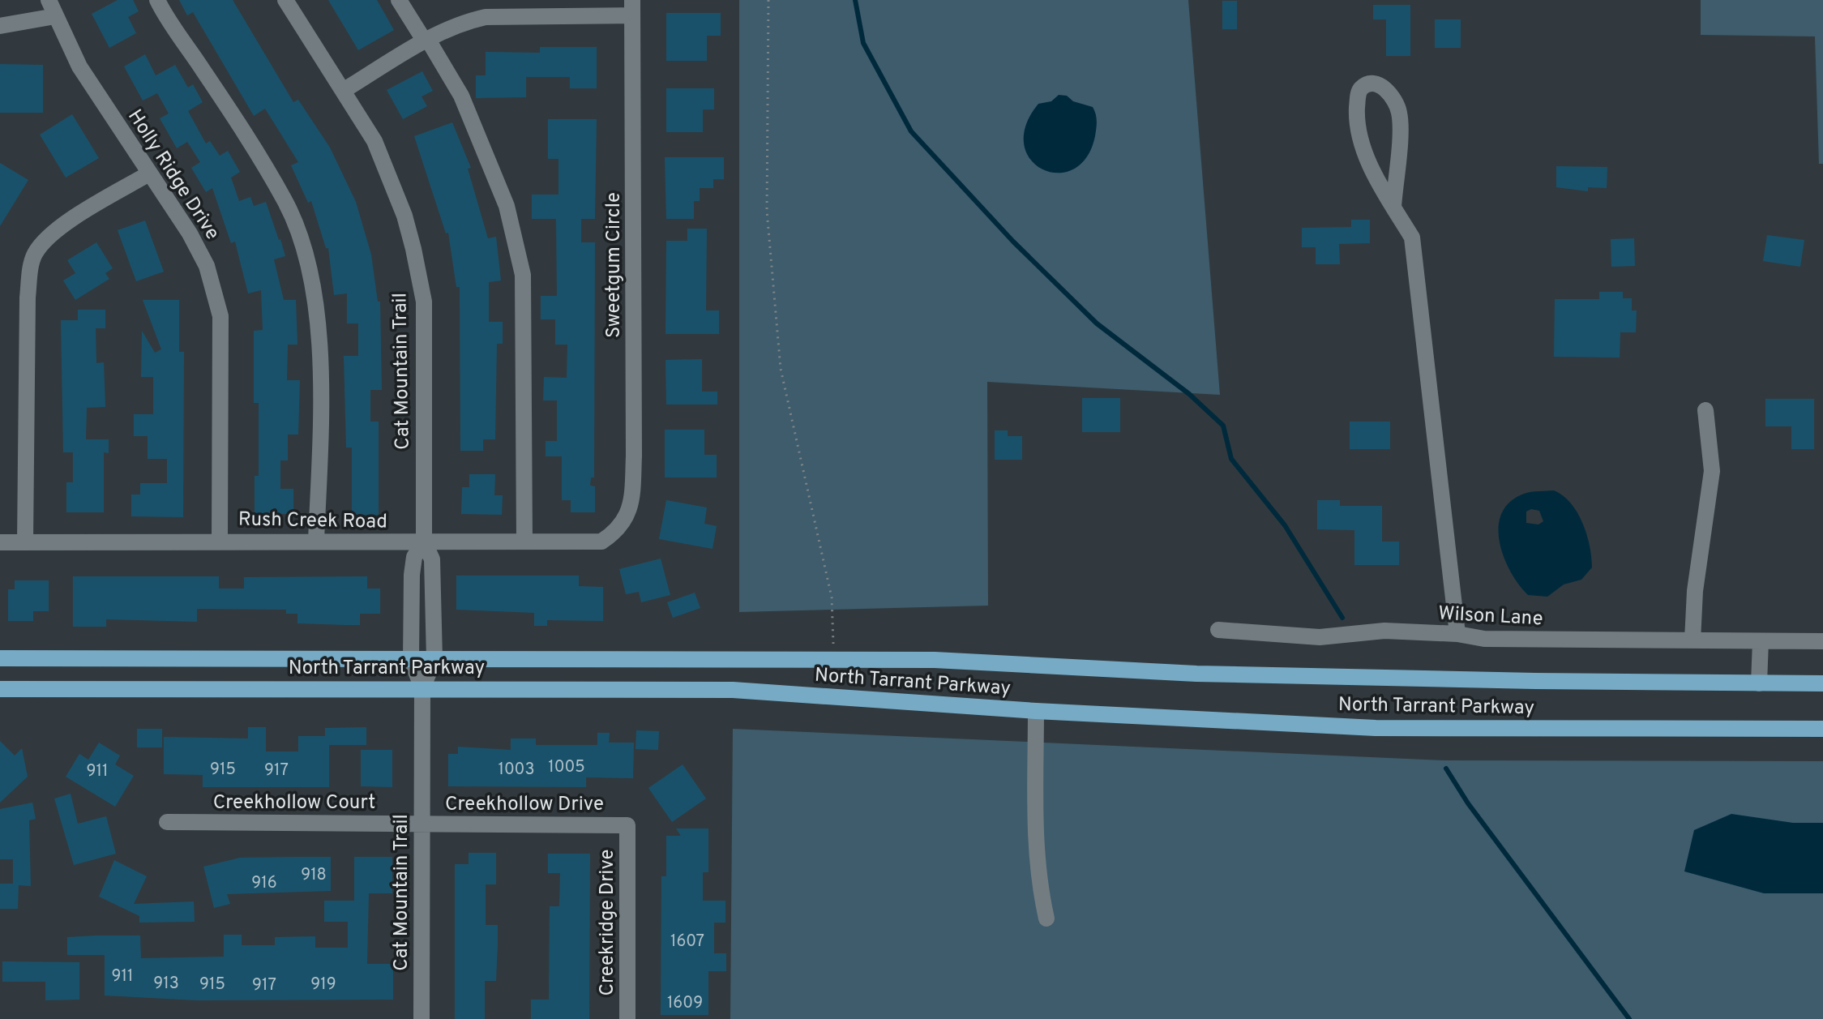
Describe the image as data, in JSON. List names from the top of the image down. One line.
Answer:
{"streets":{"main road":["North Tarrant Parkway"],"street":["Holly Ridge Drive","Sweetgum Circle","Cat Mountain Trail","Rush Creek Road","Wilson Lane","Creekhollow Court","Creekhollow Drive","Creekridge Drive"]},"crossings":[["Holly Ridge Drive","Rush Creek Road"],["Sweetgum Circle","Rush Creek Road"],["Cat Mountain Trail","Rush Creek Road"],["Cat Mountain Trail","North Tarrant Parkway"],["Cat Mountain Trail","Creekhollow Court"],["Cat Mountain Trail","Creekhollow Drive"],["Creekhollow Court","Creekhollow Drive"],["Creekhollow Drive","Creekridge Drive"]],"house_numbers":["1005","915","1003","917","911","918","916","1607","911","913","915","919","917","1609"]}
